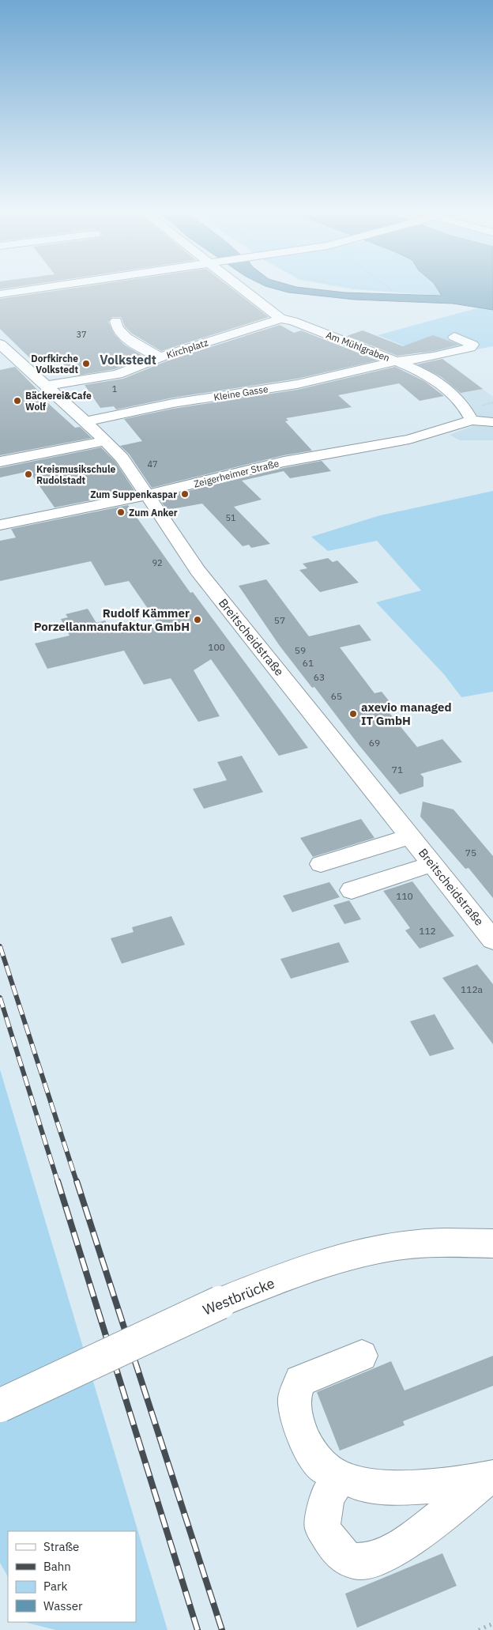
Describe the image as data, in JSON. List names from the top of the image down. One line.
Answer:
{"streets":{"street":["Am Mühlgraben","Kirchplatz","Kleine Gasse","Zeigerheimer Straße","Breitscheidstraße","Westbrücke"]},"crossings":[["Am Mühlgraben","Kirchplatz"],["Am Mühlgraben","Kleine Gasse"],["Kirchplatz","Breitscheidstraße"],["Kleine Gasse","Breitscheidstraße"],["Zeigerheimer Straße","Breitscheidstraße"]],"districts":["Volkstedt"],"places":["Dorfkirche Volkstedt","Bäckerei&Cafe Wolf","Kreismusikschule Rudolstadt","Zum Suppenkaspar","Zum Anker","Rudolf Kämmer Porzellanmanufaktur GmbH","axevio managed IT GmbH"],"house_numbers":["37","1","47","51","92","57","100","59","61","63","65","69","71","75","110","112","112a"],"legend":["Straße","Bahn","Park","Wasser"]}
